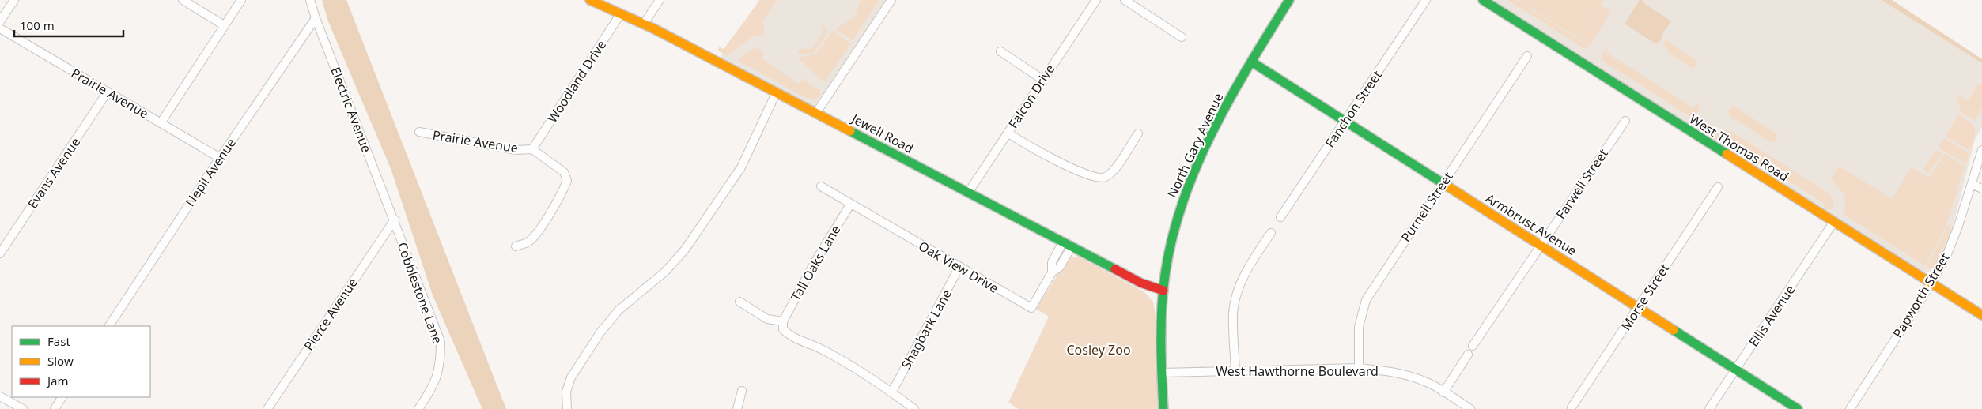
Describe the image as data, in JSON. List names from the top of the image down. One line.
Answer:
{"streets":{"street":["Woodland Drive","Prairie Avenue","Falcon Drive","Fanchon Street","Electric Avenue","Jewell Road","North Gary Avenue","West Thomas Road","Nepil Avenue","Evans Avenue","Farwell Street","Purnell Street","Armbrust Avenue","Tall Oaks Lane","Oak View Drive","Cobblestone Lane","Papworth Street","Morse Street","Pierce Avenue","Ellis Avenue","Shagbark Lane","West Hawthorne Boulevard"]},"crossings":[["Woodland Drive","Prairie Avenue"],["Woodland Drive","Jewell Road"],["Prairie Avenue","Nepil Avenue"],["Prairie Avenue","Evans Avenue"],["Falcon Drive","Jewell Road"],["Fanchon Street","Armbrust Avenue"],["Electric Avenue","Nepil Avenue"],["Electric Avenue","Cobblestone Lane"],["Electric Avenue","Pierce Avenue"],["Jewell Road","North Gary Avenue"],["Jewell Road","Oak View Drive"],["North Gary Avenue","Armbrust Avenue"],["North Gary Avenue","West Hawthorne Boulevard"],["West Thomas Road","Papworth Street"],["West Thomas Road","Ellis Avenue"],["Farwell Street","Armbrust Avenue"],["Purnell Street","Armbrust Avenue"],["Purnell Street","West Hawthorne Boulevard"],["Armbrust Avenue","Morse Street"],["Armbrust Avenue","Ellis Avenue"],["Tall Oaks Lane","Oak View Drive"],["Oak View Drive","Shagbark Lane"],["Cobblestone Lane","Pierce Avenue"]],"parks":["Cosley Zoo"],"legend":["Fast","Slow","Jam"],"scale_bar":"100 m"}
